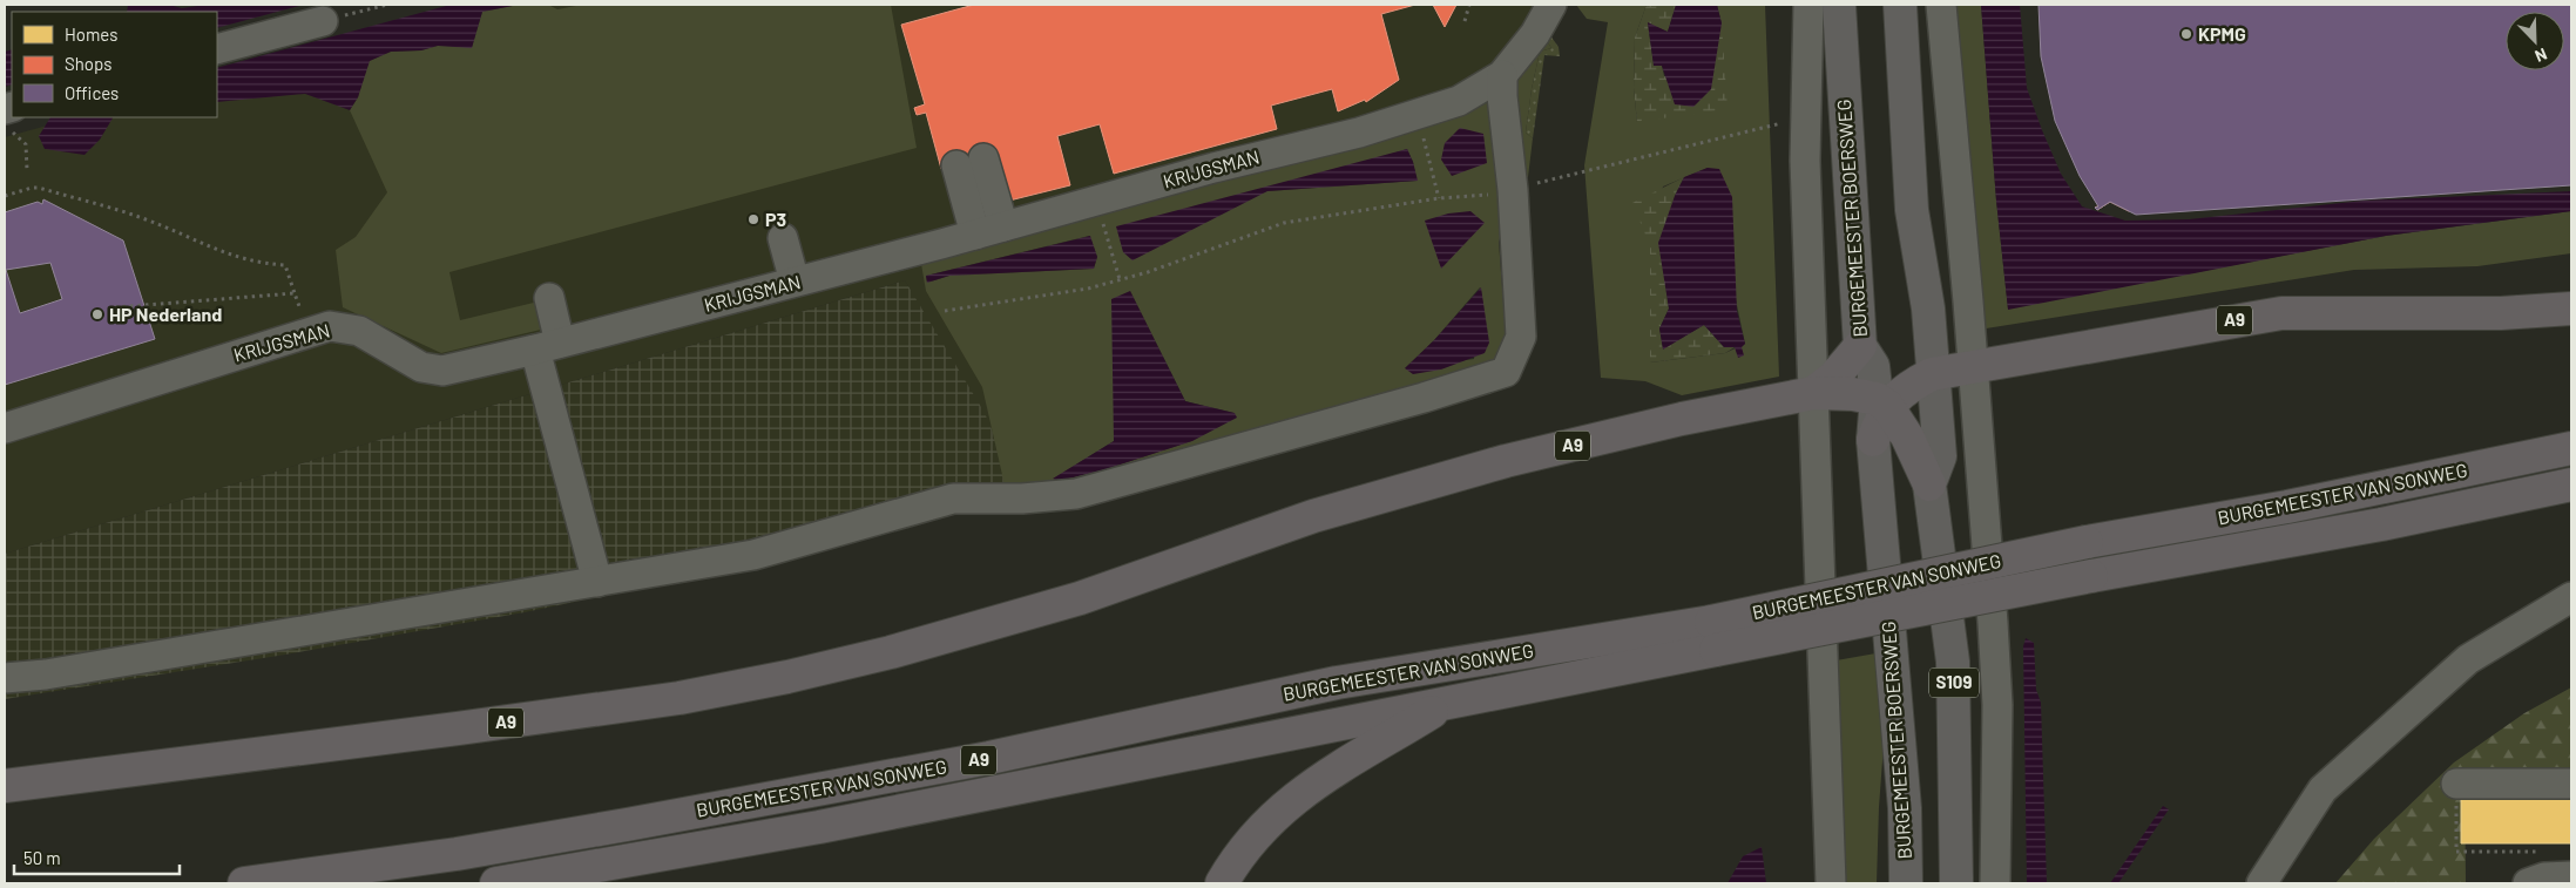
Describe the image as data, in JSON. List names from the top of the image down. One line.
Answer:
{"streets":{"highway":["A9","BURGEMEESTER VAN SONWEG"],"main road":["BURGEMEESTER BOERSWEG","S109"],"street":["KRIJGSMAN"]},"crossings":[["BURGEMEESTER BOERSWEG","A9"],["A9","BURGEMEESTER VAN SONWEG"],["A9","S109"]],"places":["KPMG","P3","HP Nederland"],"legend":["Homes","Shops","Offices"],"scale_bar":"50 m","north":"bottom right"}
